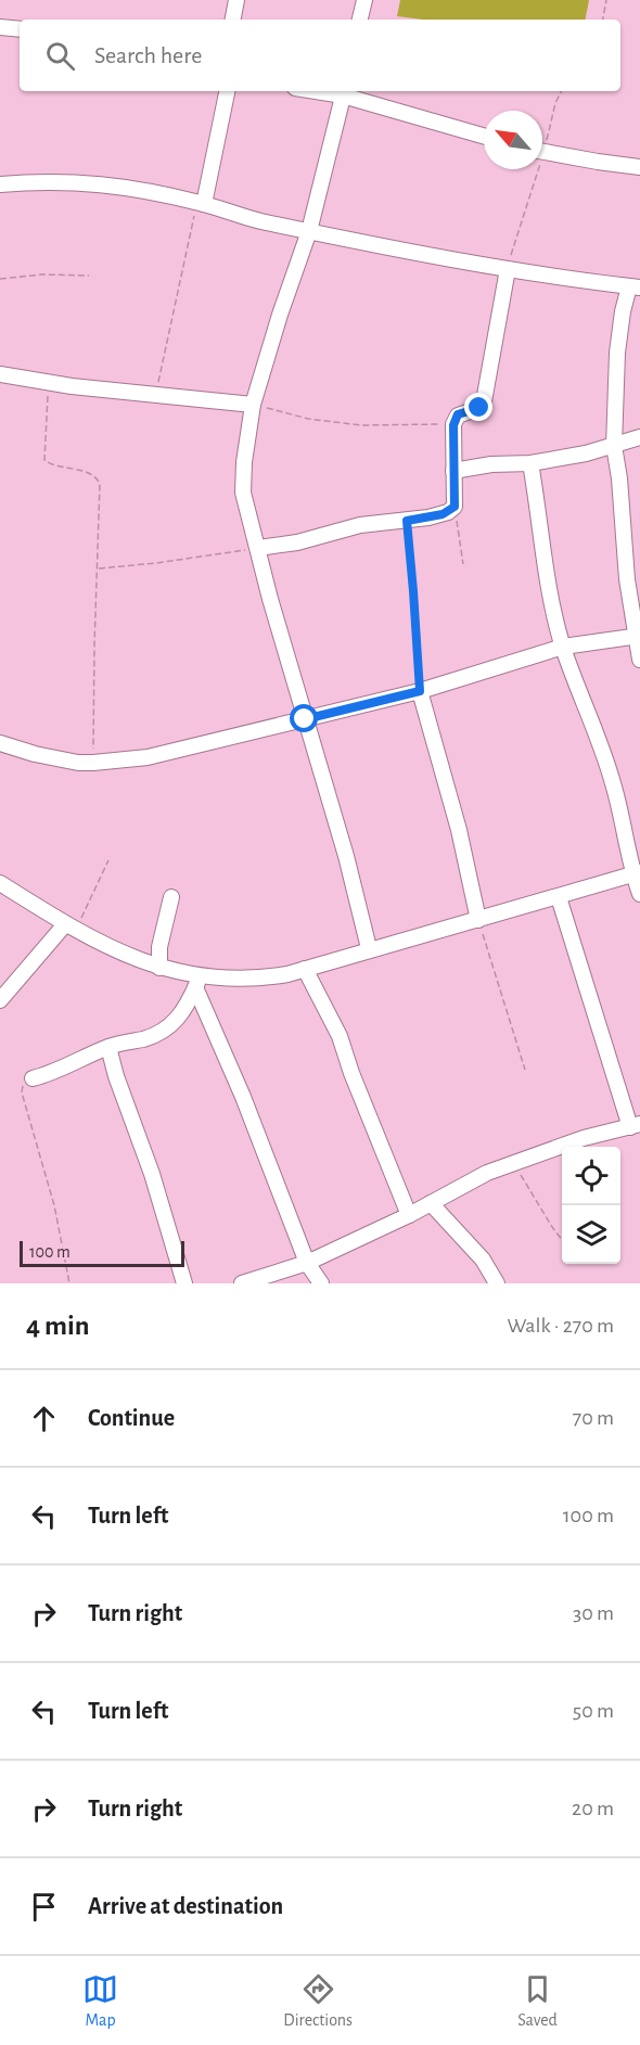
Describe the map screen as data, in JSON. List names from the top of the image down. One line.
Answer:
{"scale_bar":"100 m","north":"top left","page":{"search":"Search here","scale":"100 m","heading":["4 min","Walk · 270 m"],"list":[["Continue","70 m"],["Turn left","100 m"],["Turn right","30 m"],["Turn left","50 m"],["Turn right","20 m"],"Arrive at destination"],"nav":["Map","Directions","Saved"]}}
